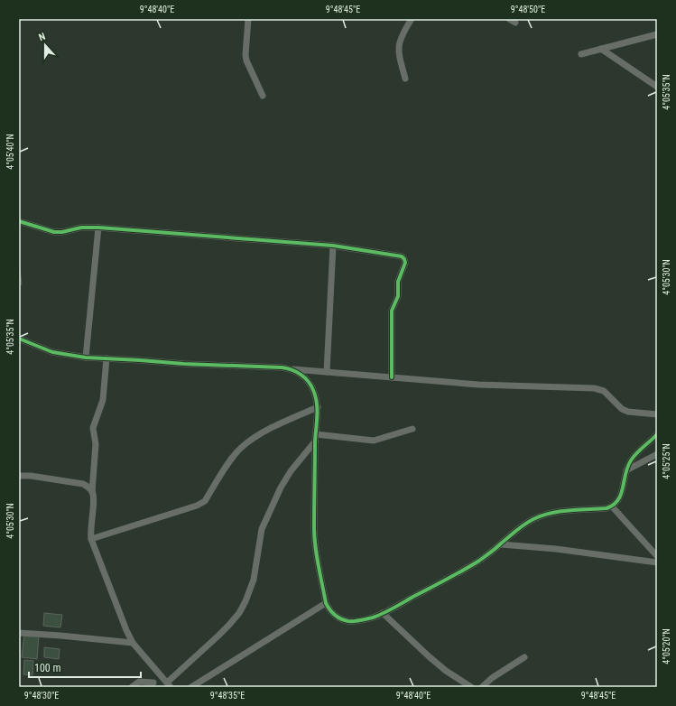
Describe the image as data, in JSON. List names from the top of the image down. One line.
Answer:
{"scale_bar":"100 m","north":"top","coordinates":["9°48'40\"E","9°48'45\"E","9°48'50\"E","4°05'35\"N","4°05'40\"N","4°05'30\"N","4°05'25\"N","4°05'20\"N","9°48'30\"E","9°48'35\"E"]}
